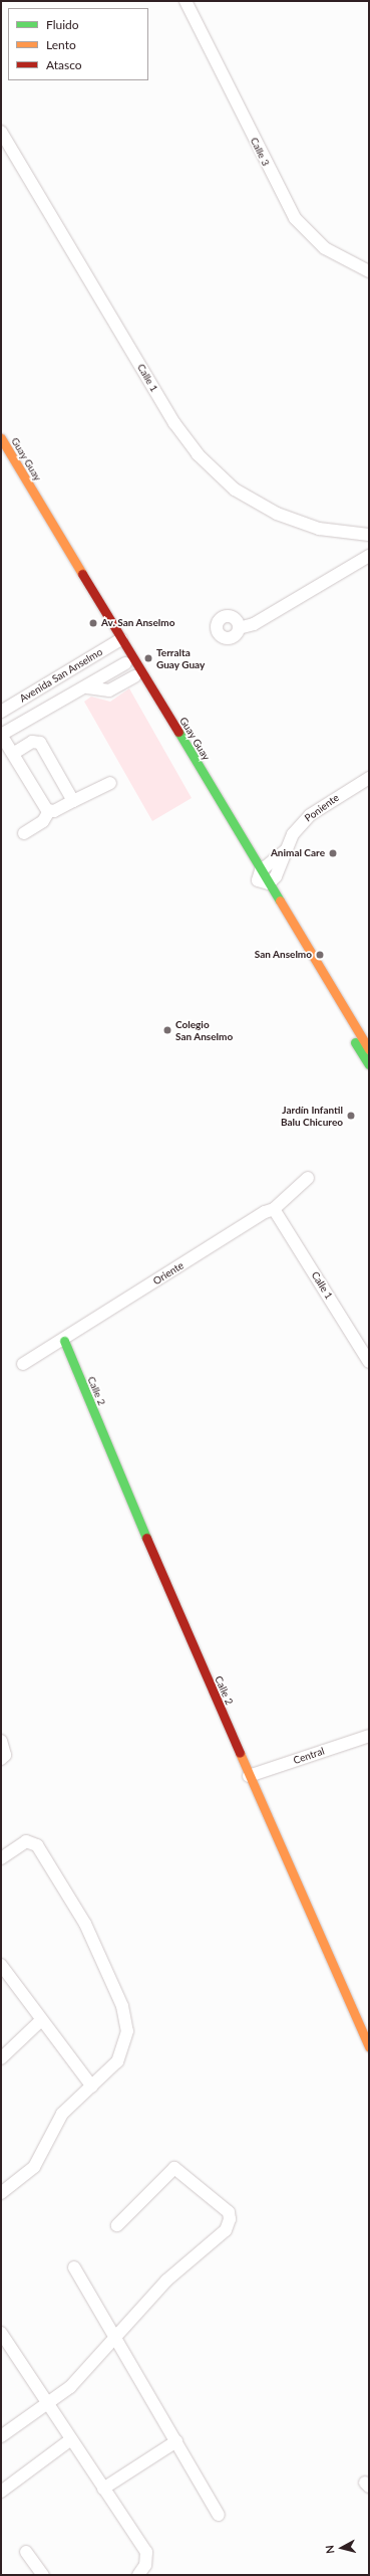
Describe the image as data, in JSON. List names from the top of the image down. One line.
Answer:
{"streets":{"street":["Calle 3","Calle 1","Guay Guay","Avenida San Anselmo","Poniente","Oriente","Calle 2","Central"]},"crossings":[["Calle 1","Oriente"],["Guay Guay","Avenida San Anselmo"],["Guay Guay","Poniente"],["Oriente","Calle 2"],["Calle 2","Central"]],"places":["Av. San Anselmo","Terralta Guay Guay","Animal Care","San Anselmo","Colegio San Anselmo","Jardín Infantil Balu Chicureo"],"legend":["Fluido","Lento","Atasco"],"north":"left"}
